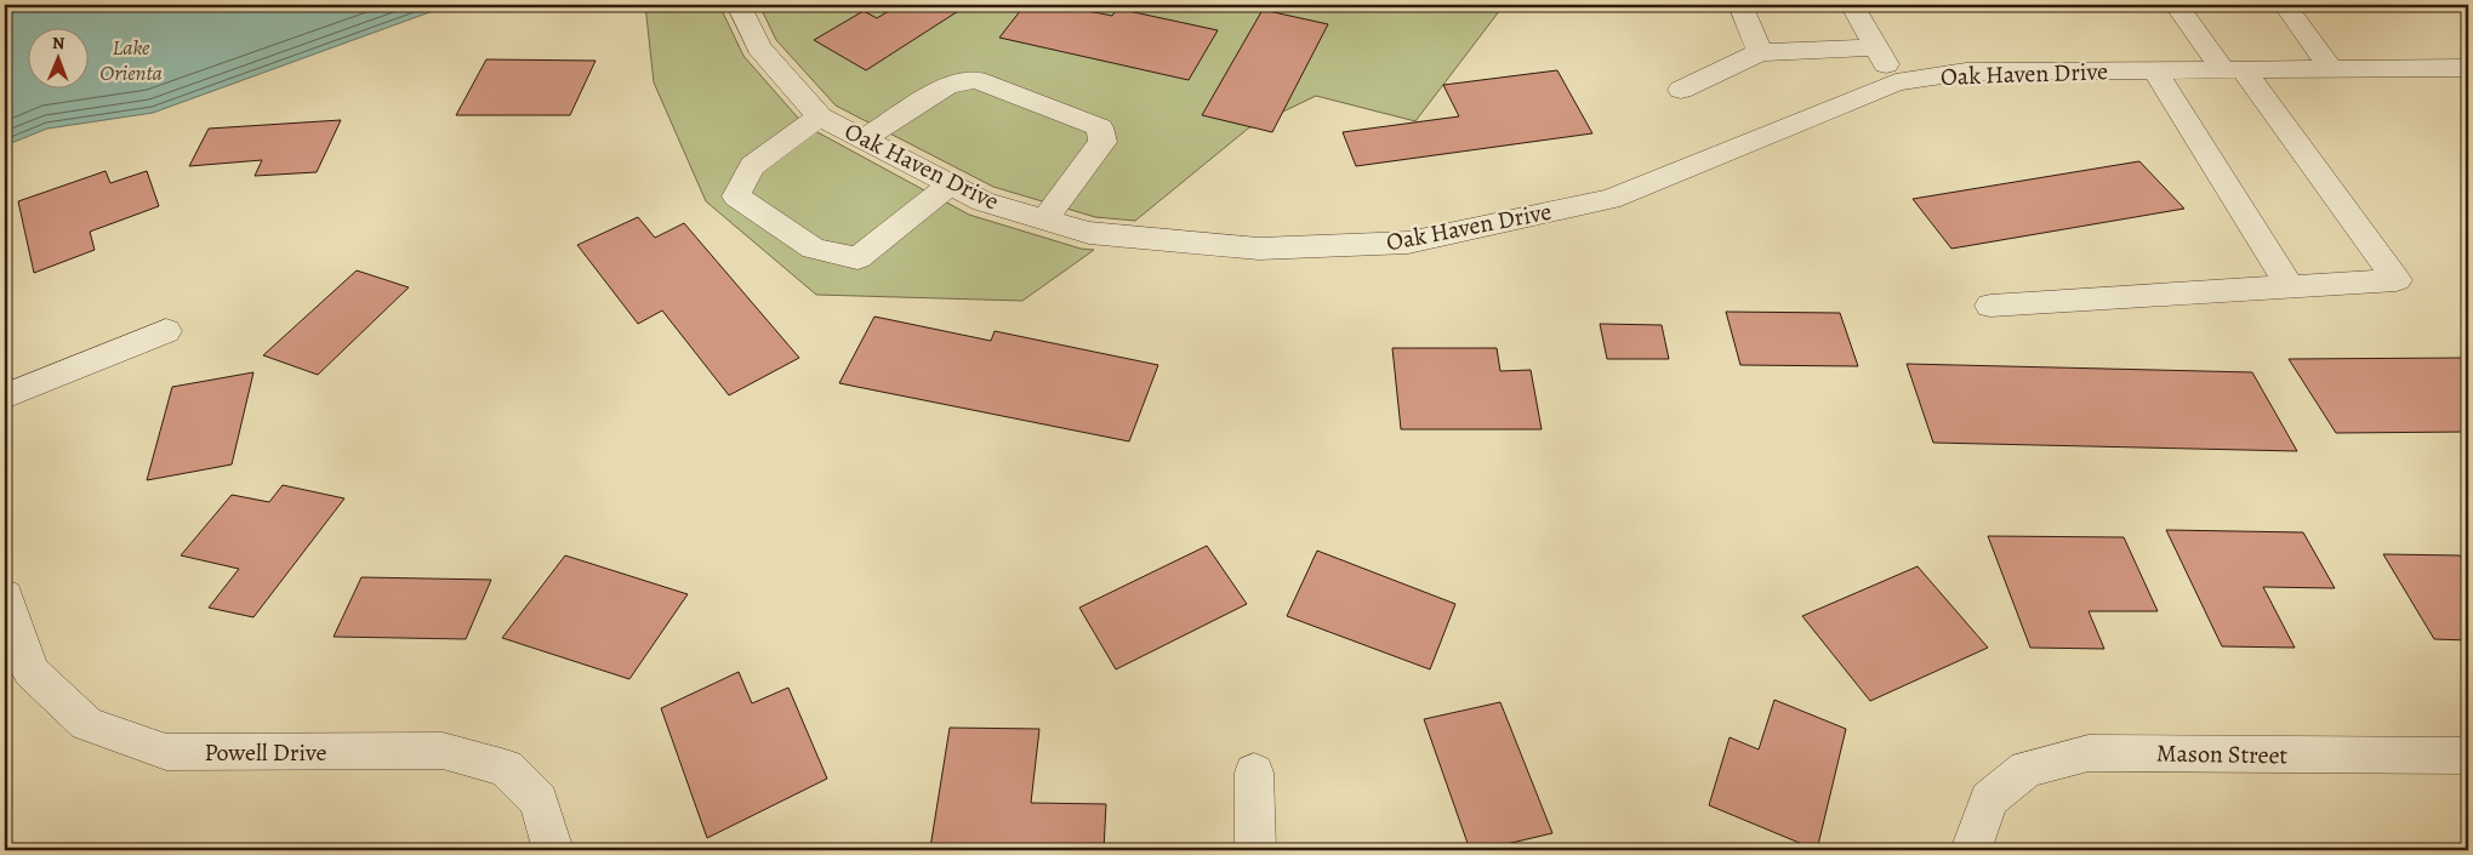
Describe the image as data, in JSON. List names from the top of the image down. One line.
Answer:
{"streets":{"street":["Oak Haven Drive","Powell Drive","Mason Street"]},"water":["Lake Orienta"],"north":"top"}
